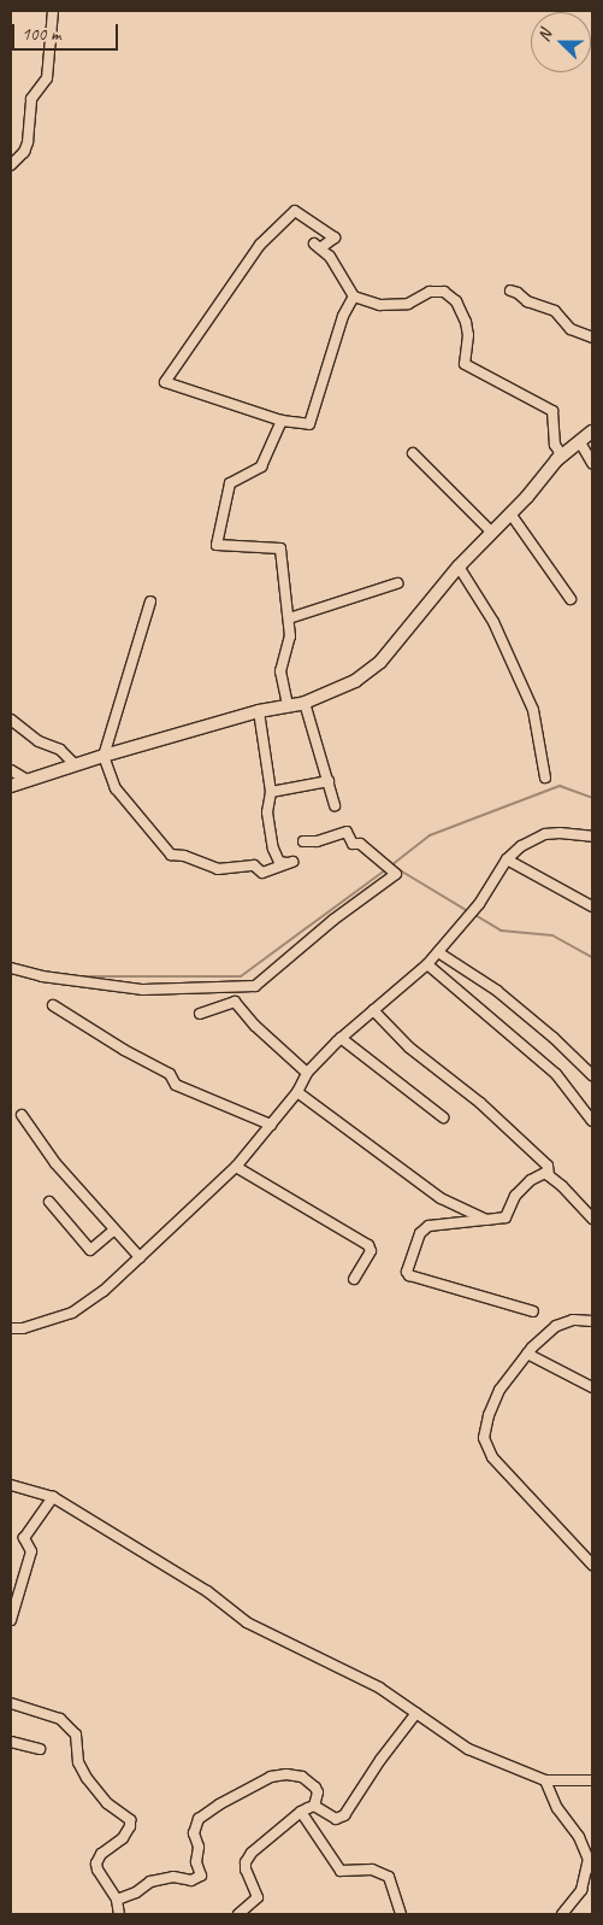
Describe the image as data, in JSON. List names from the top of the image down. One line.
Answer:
{"scale_bar":"100 m","north":"left"}
